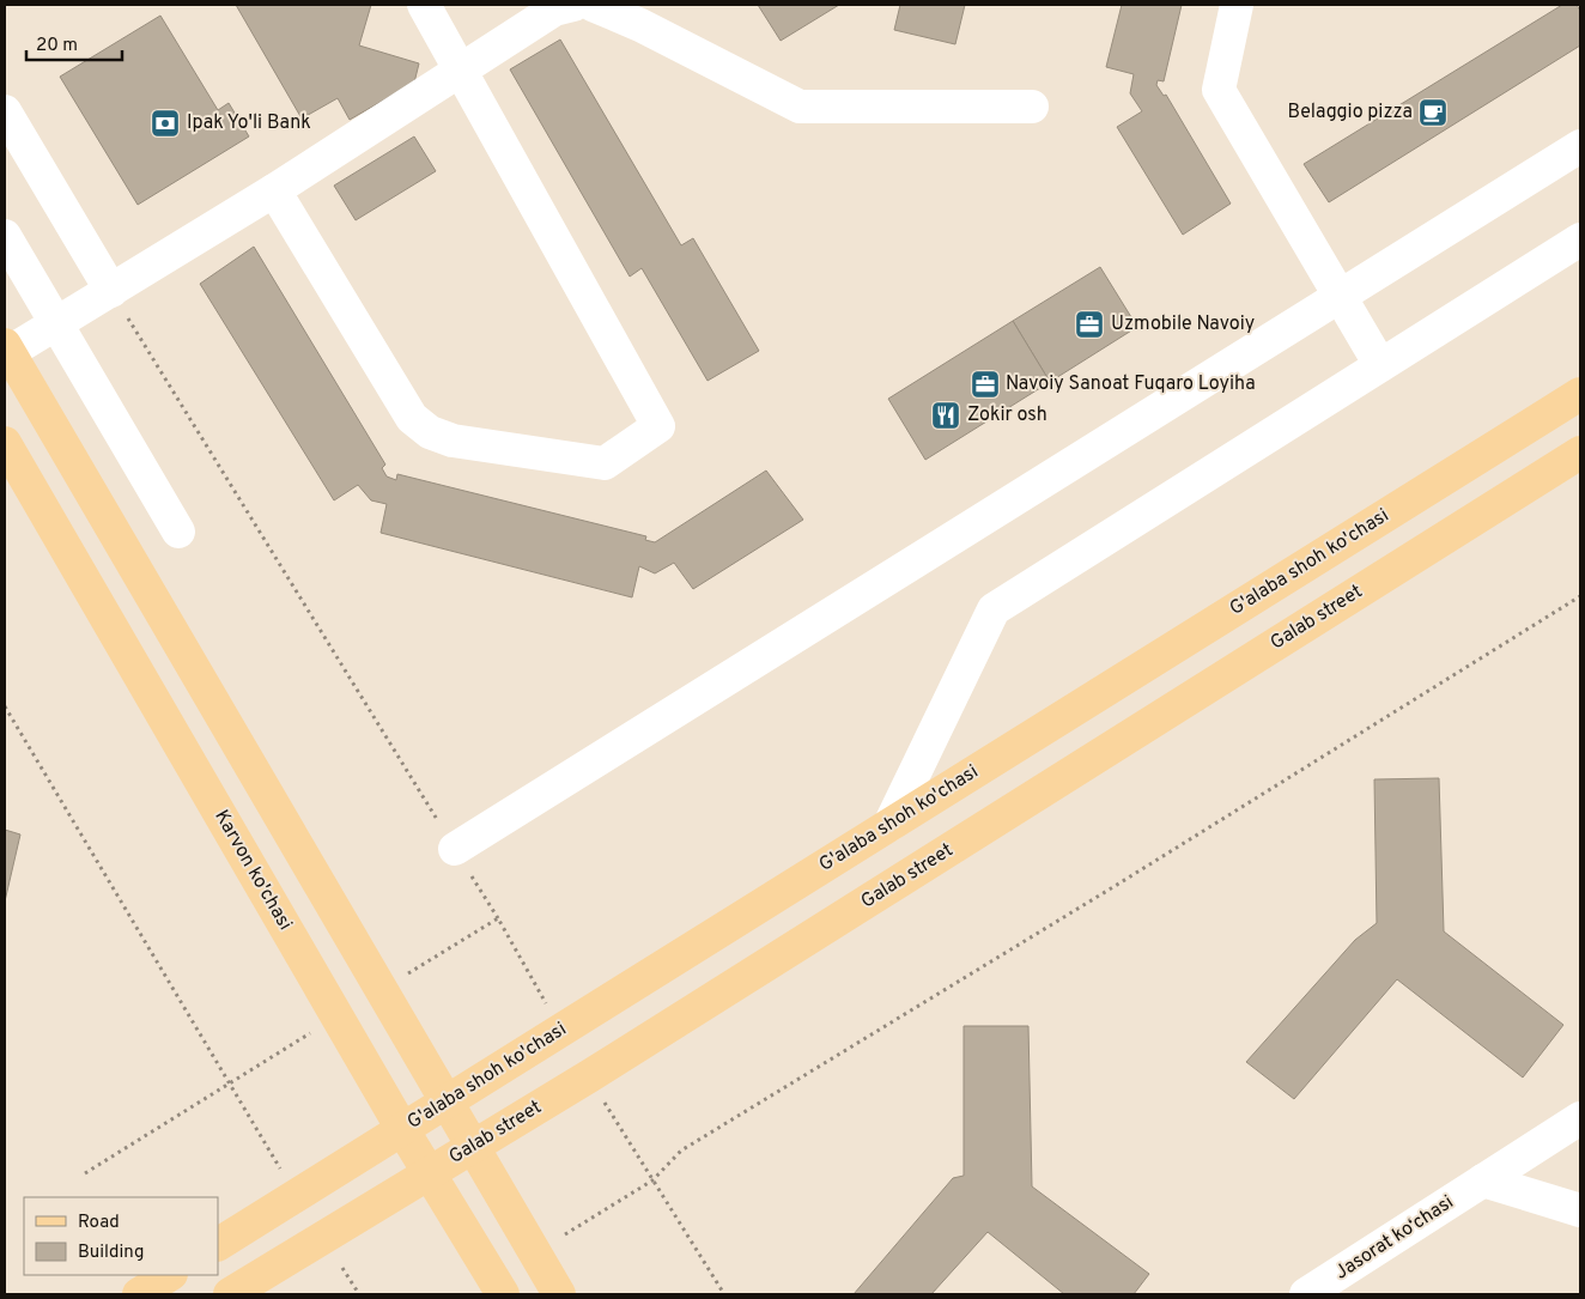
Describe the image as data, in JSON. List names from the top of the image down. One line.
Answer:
{"streets":{"main road":["G'alaba shoh ko'chasi","Galab street","Karvon ko'chasi"],"street":["Jasorat ko‘chasi"]},"crossings":[["G'alaba shoh ko'chasi","Karvon ko'chasi"],["Galab street","Karvon ko'chasi"]],"places":{"cafe":["Belaggio pizza"],"bank":["Ipak Yo'li Bank"],"office":["Uzmobile Navoiy","Navoiy Sanoat Fuqaro Loyiha"],"restaurant":["Zokir osh"]},"legend":["Road","Building"],"scale_bar":"20 m"}
